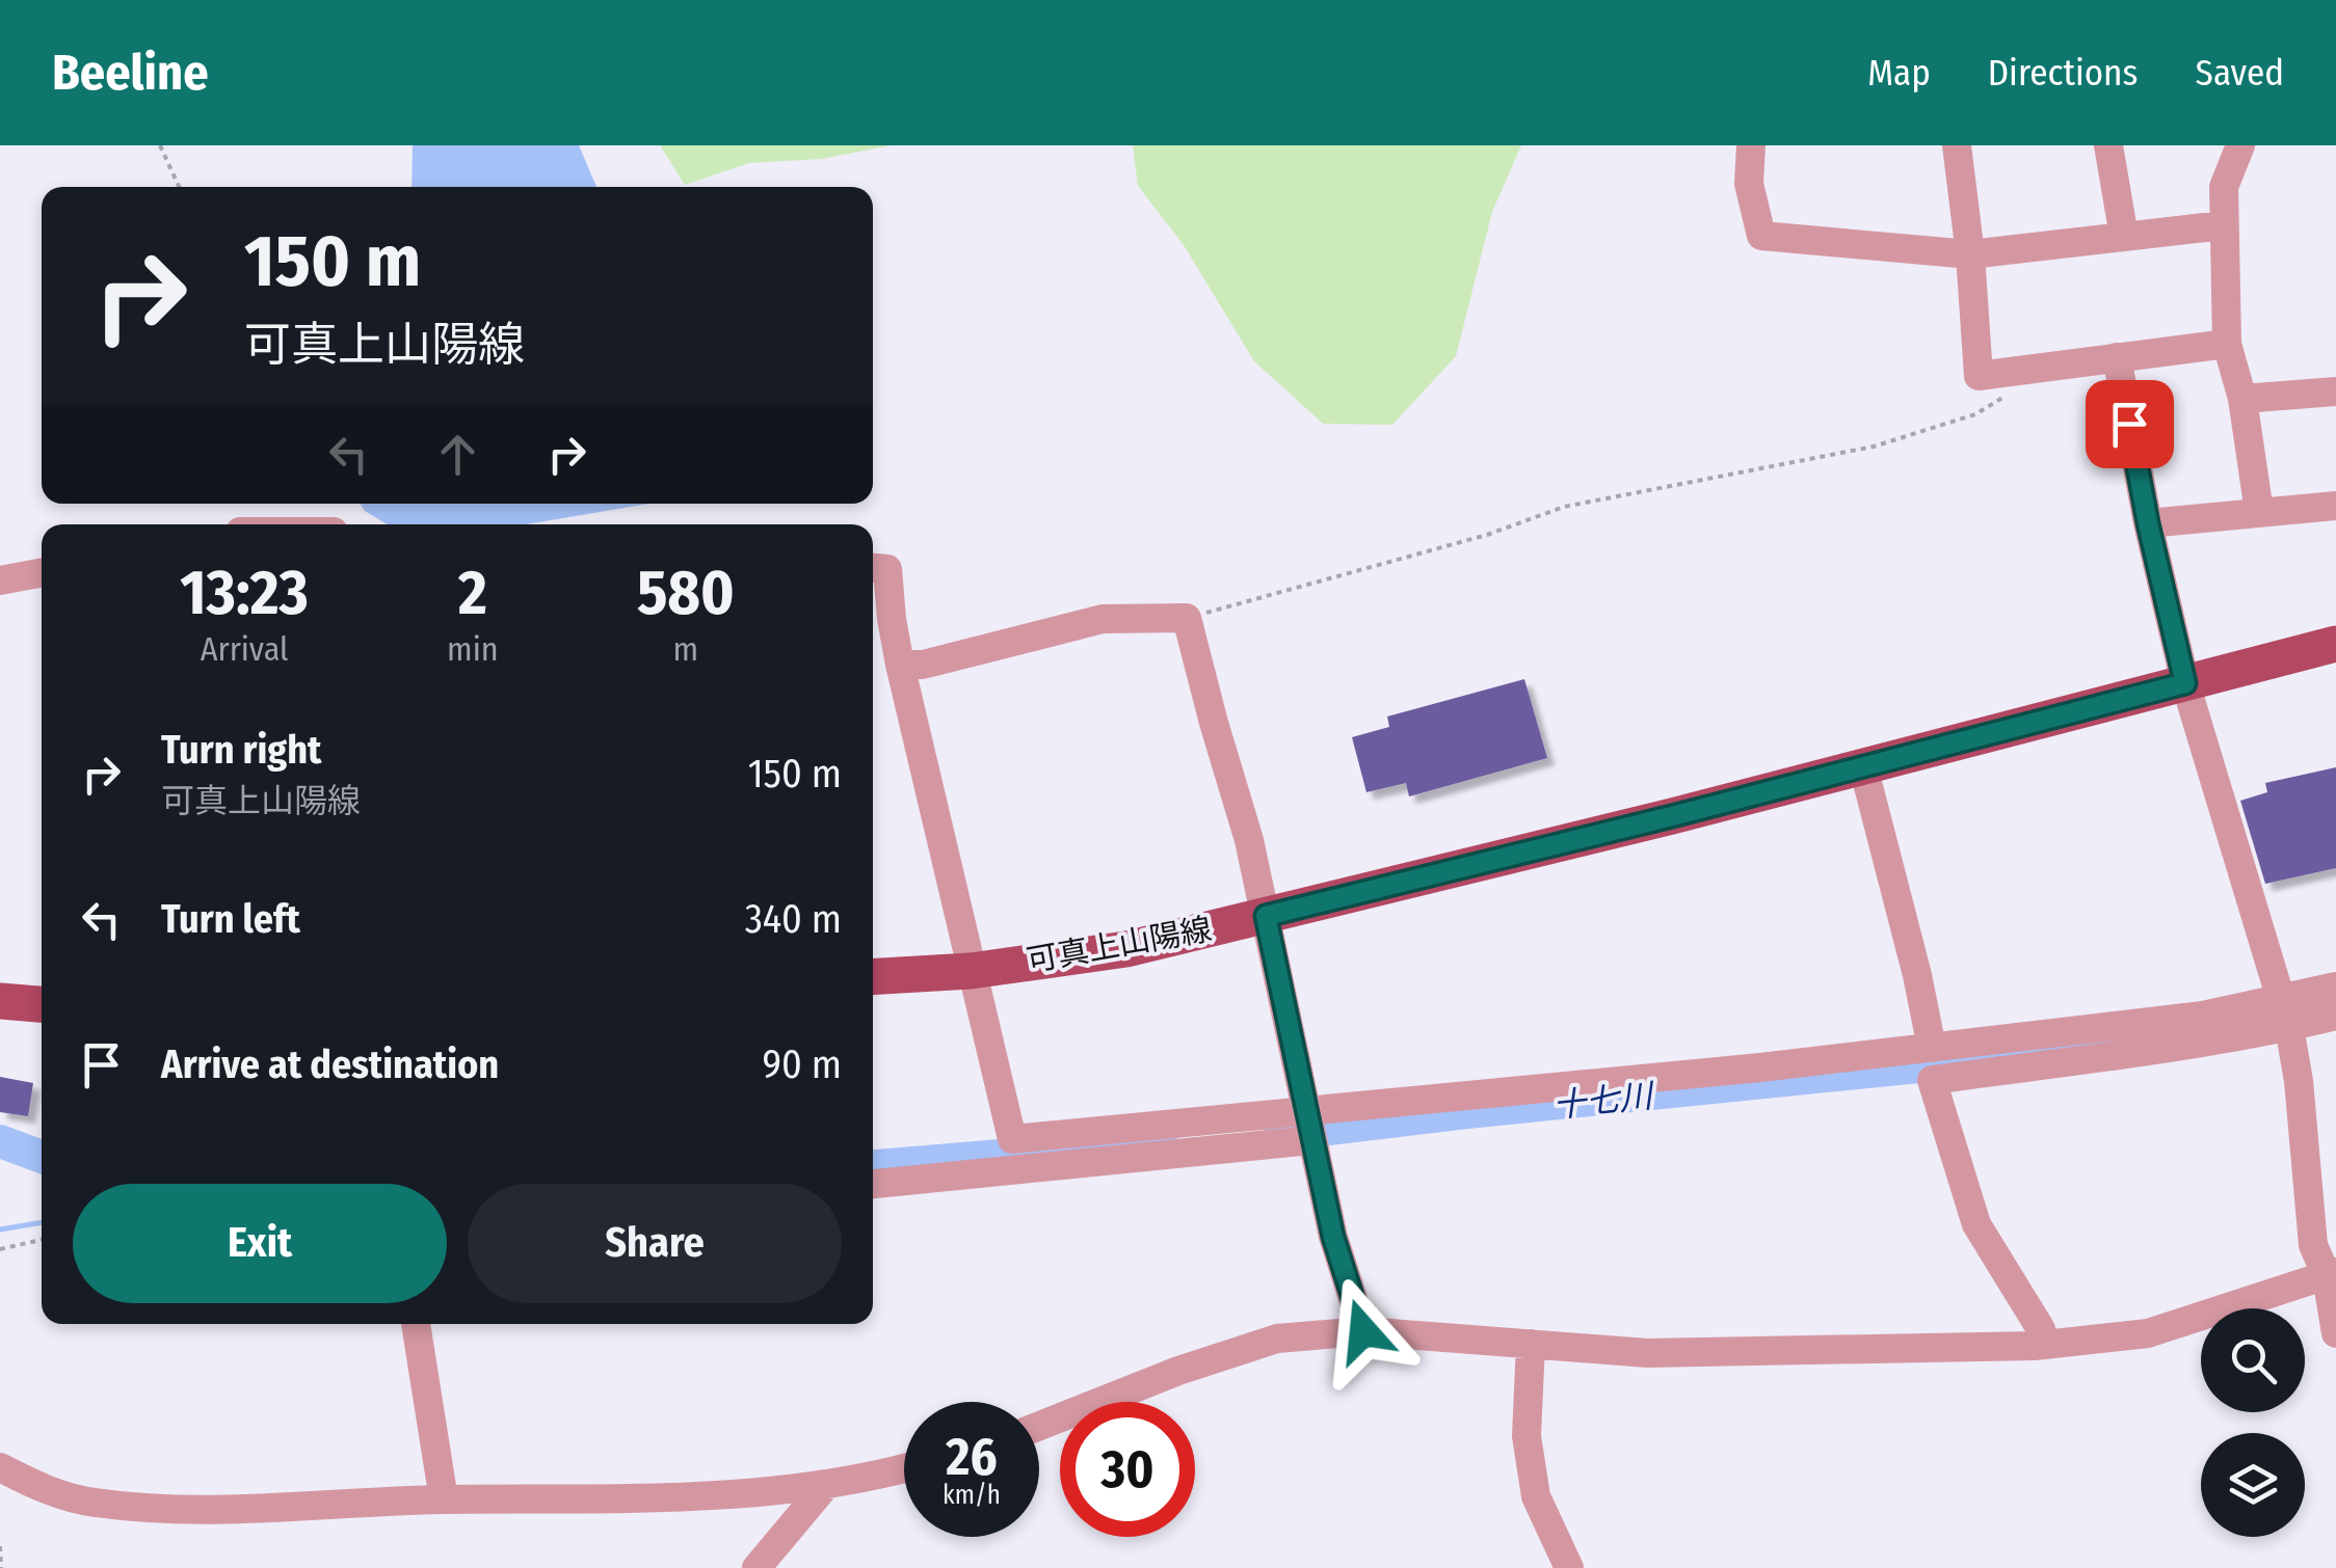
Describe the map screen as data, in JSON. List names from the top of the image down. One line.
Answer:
{"streets":{"main road":["可真上山陽線"]},"water":["十七川"],"page":{"header":"Beeline","nav":["Map","Directions","Saved"],"turn":["150 m","可真上山陽線"],"eta":["13:23","Arrival","2","min","580","m"],"list":[{"name":"Turn right","note":"可真上山陽線","value":"150 m"},{"name":"Turn left","value":"340 m"},{"name":"Arrive at destination","value":"90 m"}],"buttons":["Exit","Share"],"speed":"26 km/h","limit":"30"}}
